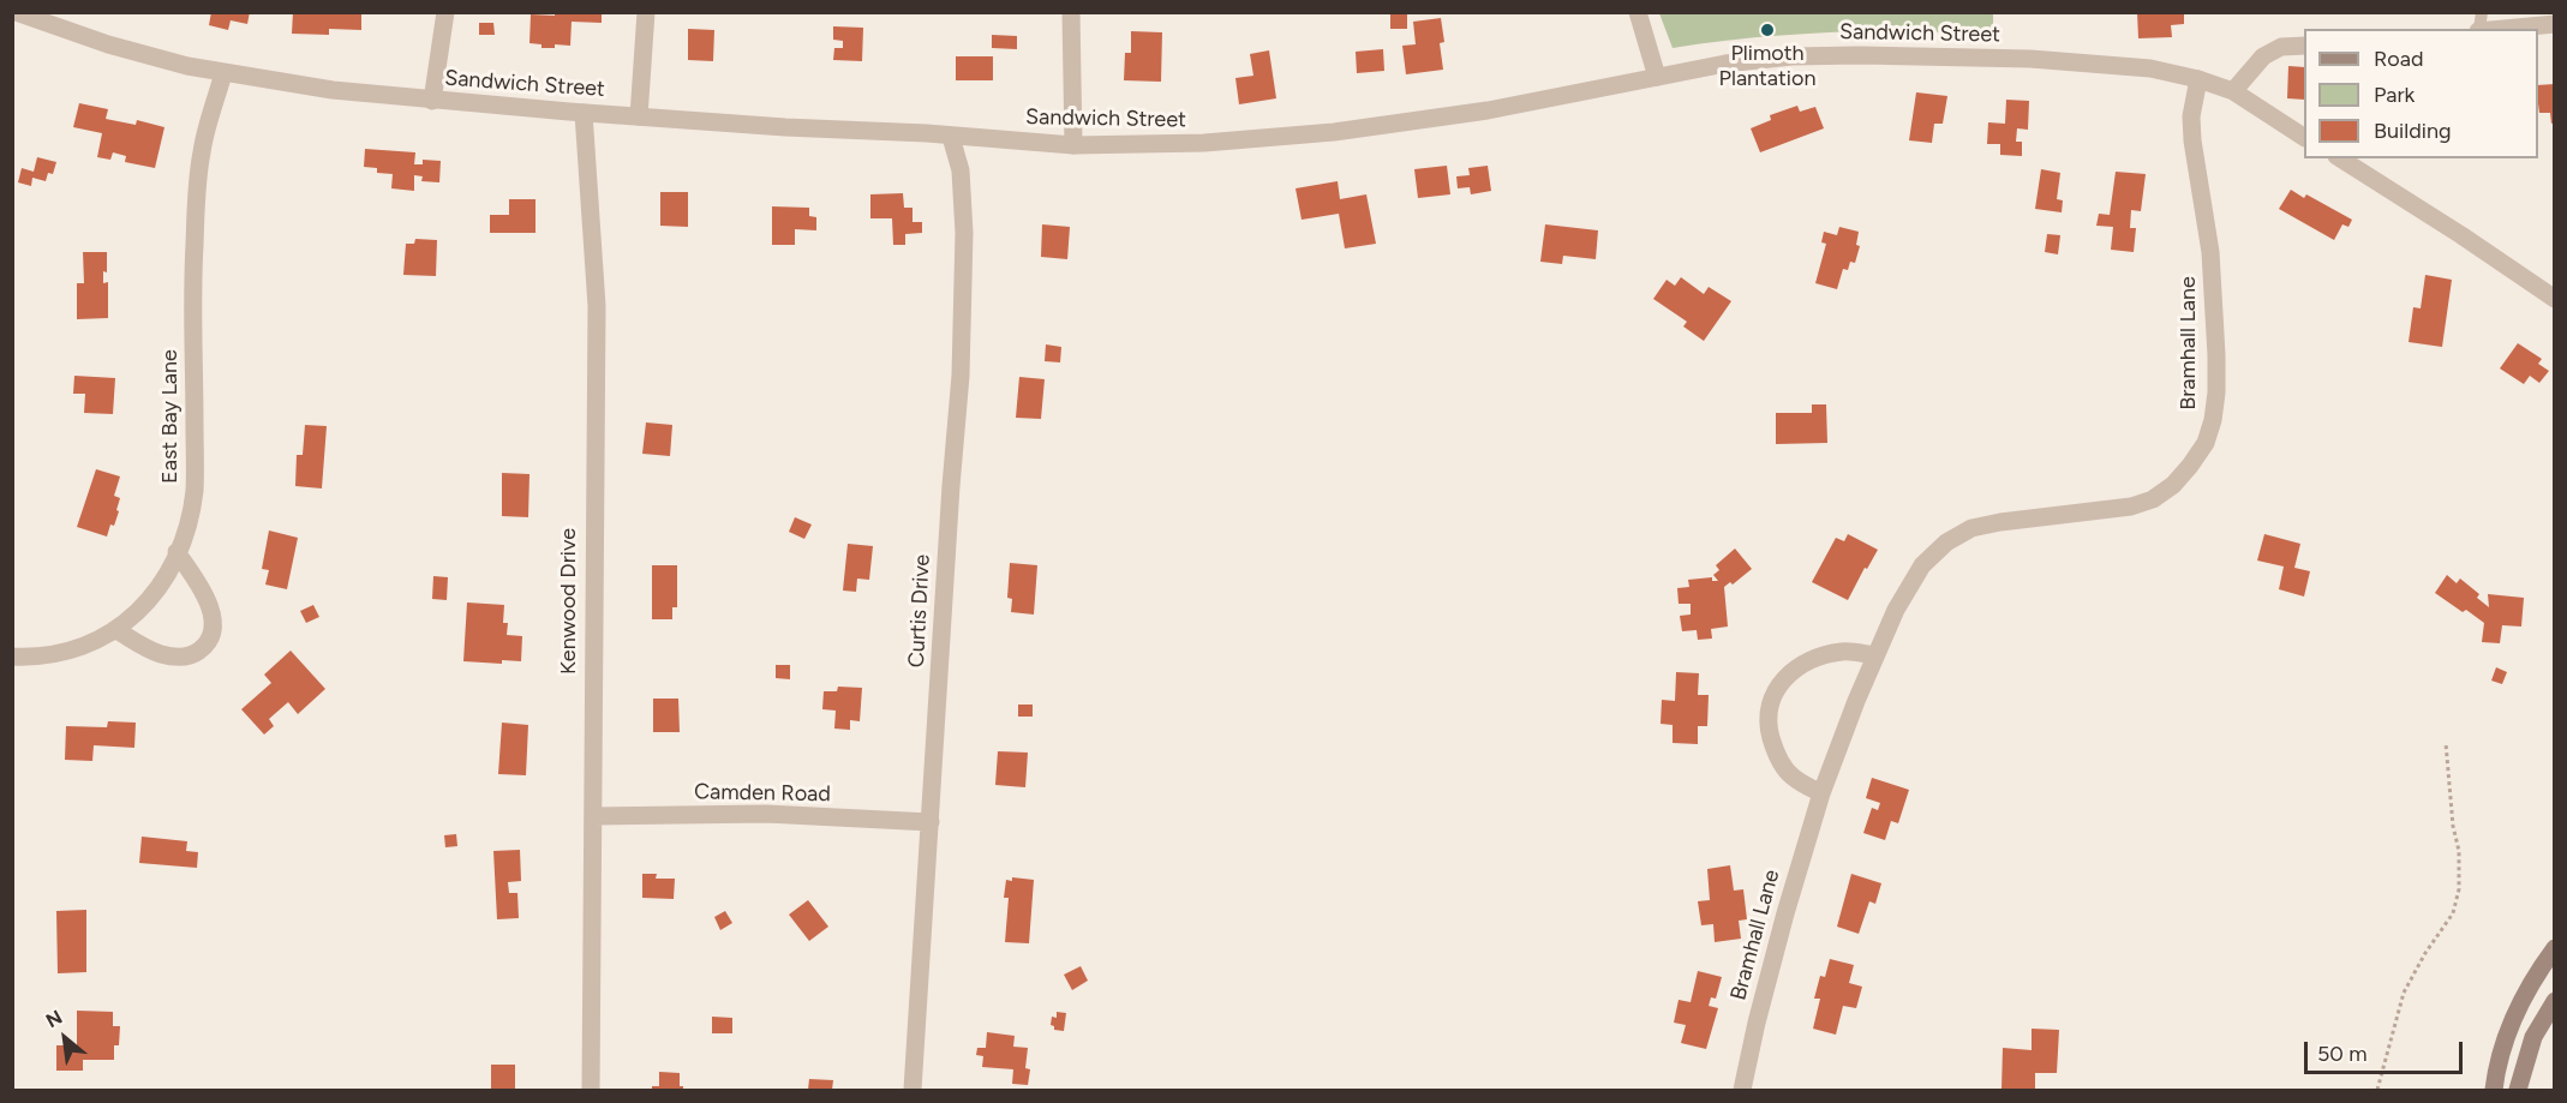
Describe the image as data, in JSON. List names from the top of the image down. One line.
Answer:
{"streets":{"street":["Sandwich Street","Bramhall Lane","East Bay Lane","Kenwood Drive","Curtis Drive","Camden Road"]},"crossings":[["Sandwich Street","Bramhall Lane"],["Sandwich Street","East Bay Lane"],["Sandwich Street","Kenwood Drive"],["Sandwich Street","Curtis Drive"],["Kenwood Drive","Camden Road"],["Curtis Drive","Camden Road"]],"places":["Plimoth Plantation"],"legend":["Road","Park","Building"],"scale_bar":"50 m","north":"top left"}
